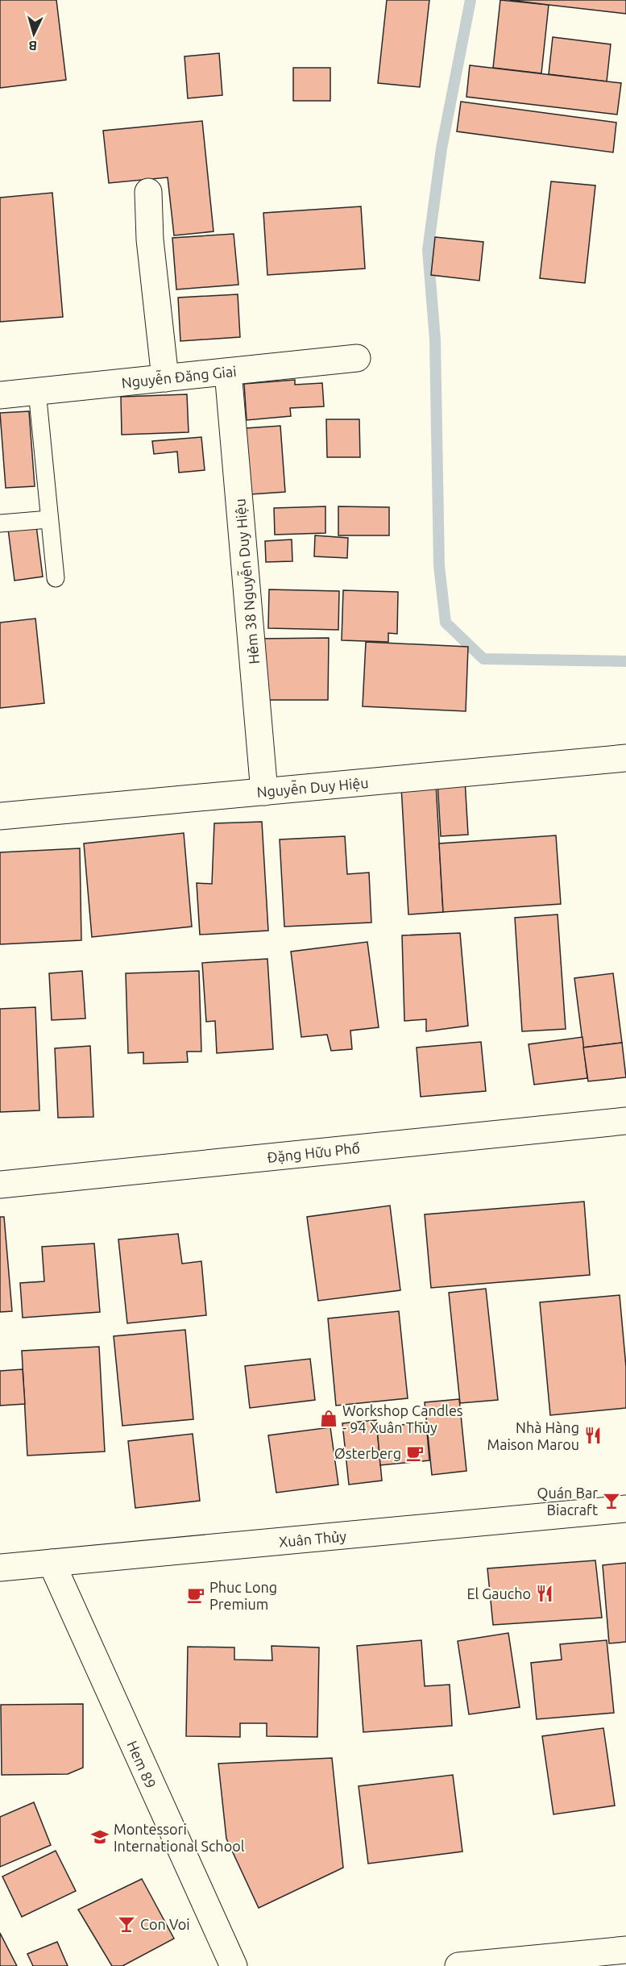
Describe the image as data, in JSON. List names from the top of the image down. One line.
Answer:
{"streets":{"street":["Nguyễn Đăng Giai","Hẻm 38 Nguyễn Duy Hiệu","Nguyễn Duy Hiệu","Đặng Hữu Phổ","Xuân Thủy","Hem 89"]},"crossings":[["Nguyễn Đăng Giai","Hẻm 38 Nguyễn Duy Hiệu"],["Hẻm 38 Nguyễn Duy Hiệu","Nguyễn Duy Hiệu"],["Xuân Thủy","Hem 89"]],"places":{"shop":["Workshop Candles - 94 Xuân Thủy"],"restaurant":["Nhà Hàng Maison Marou","El Gaucho"],"cafe":["Østerberg","Phuc Long Premium"],"bar":["Quán Bar Biacraft","Con Voi"],"school or university":["Montessori International School"]},"north":"bottom"}
